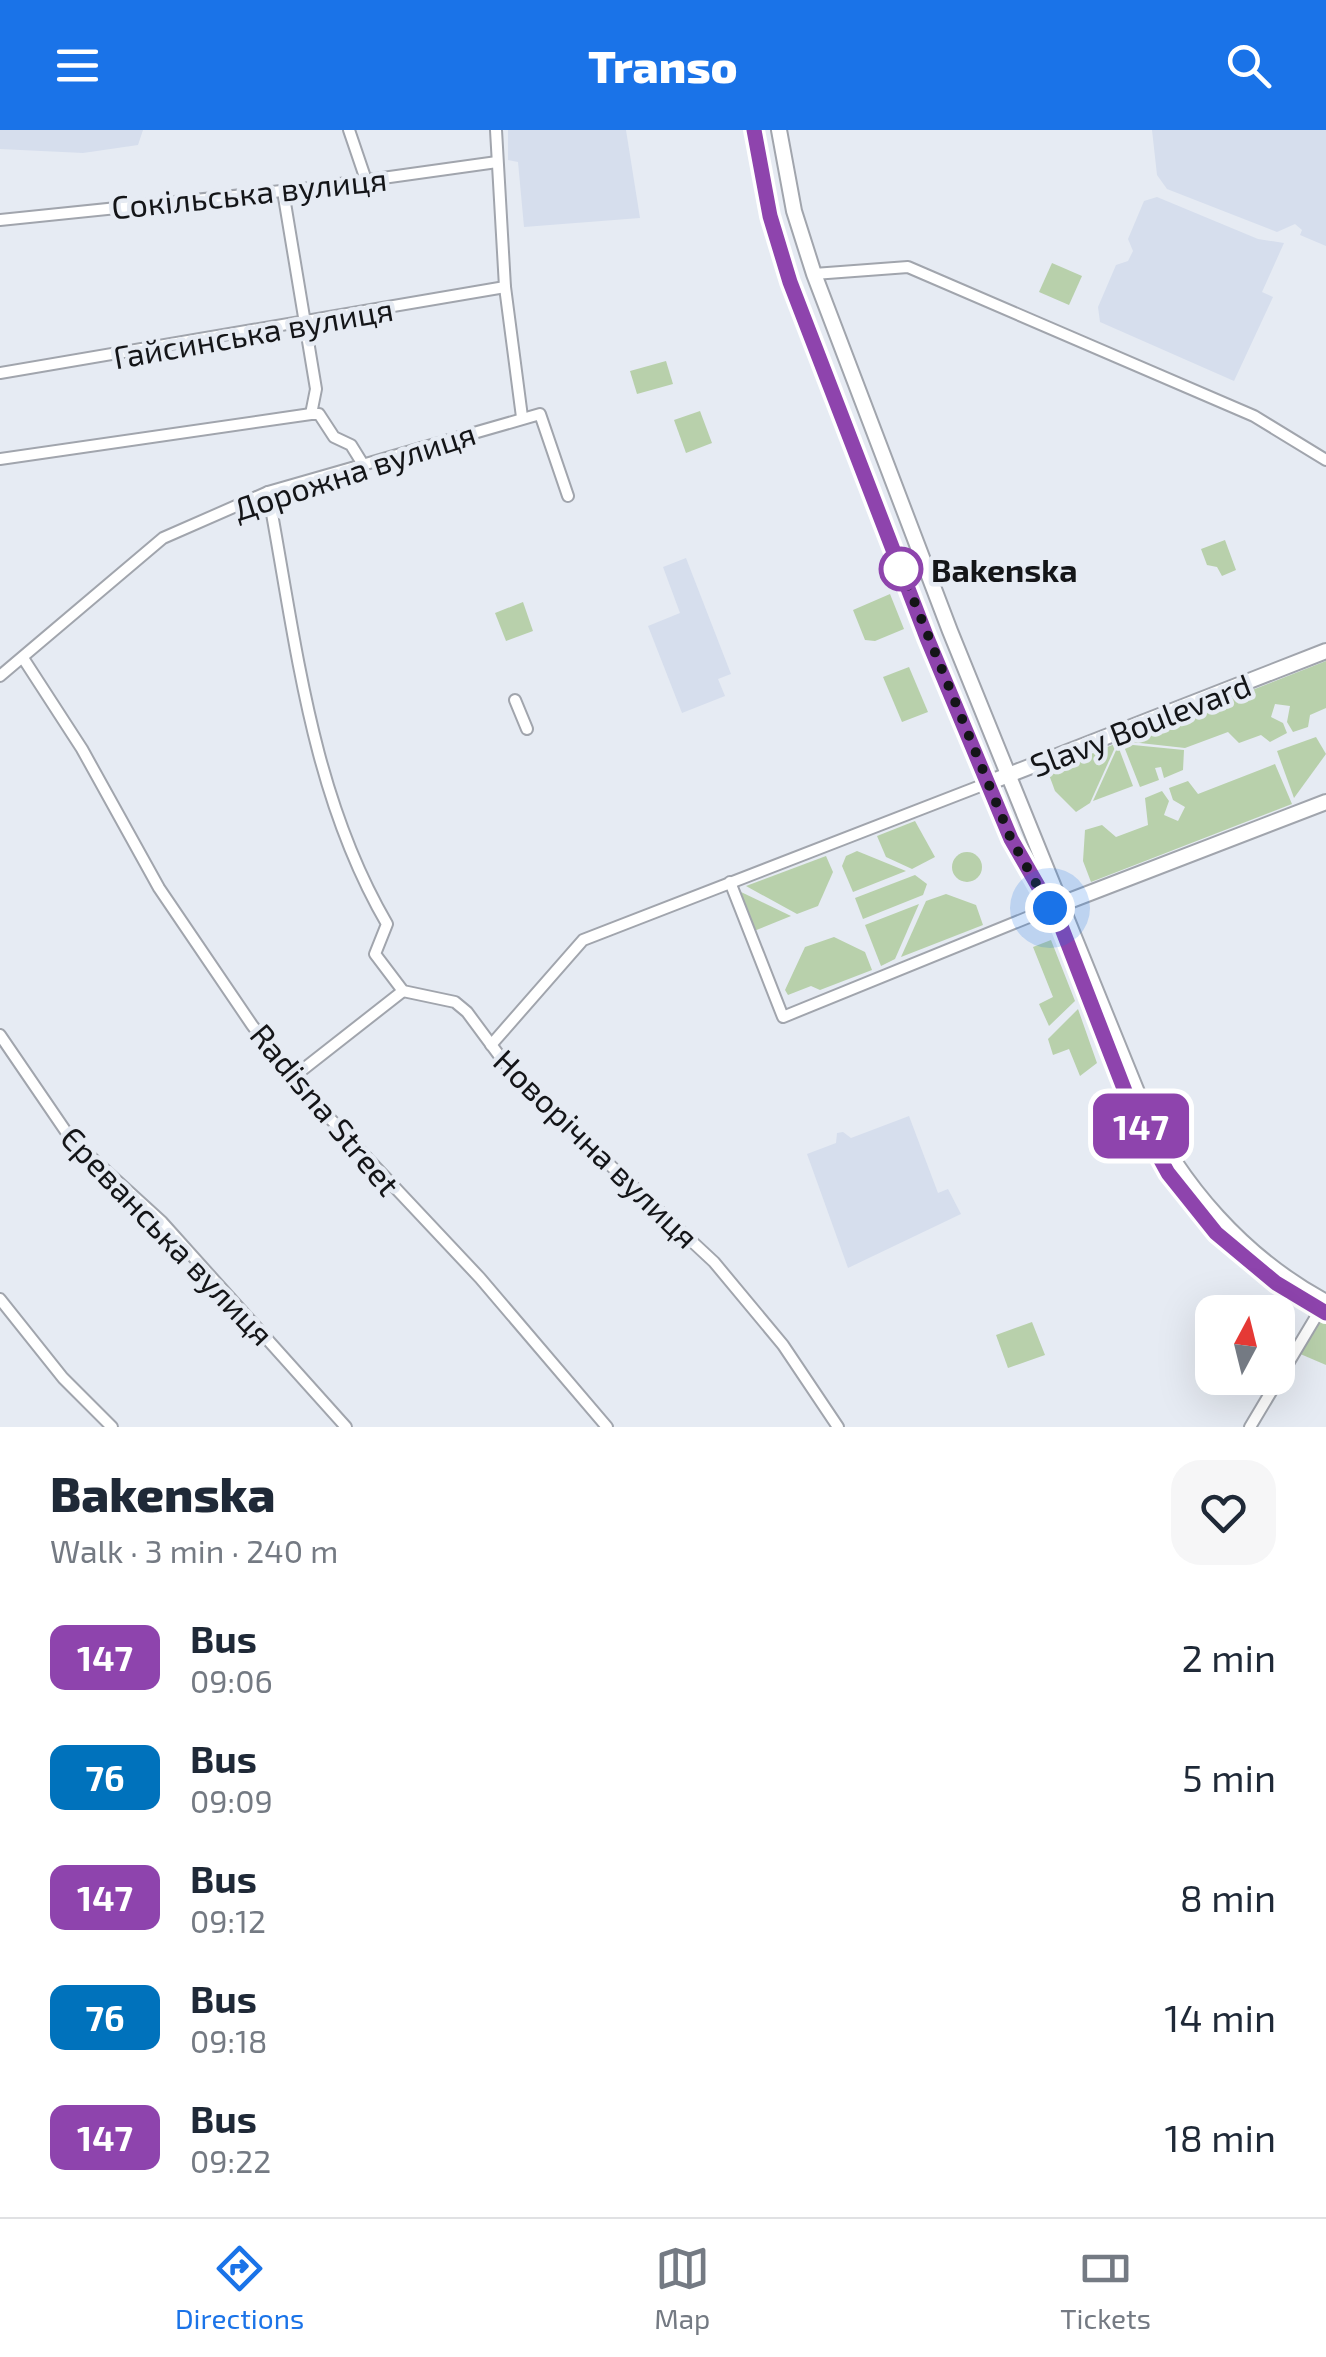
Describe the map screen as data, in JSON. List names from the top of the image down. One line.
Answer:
{"streets":{"main road":["Slavy Boulevard"],"street":["Сокільська вулиця","Гайсинська вулиця","Дорожна вулиця","Radisna Street","Новорічна вулиця","Єреванська вулиця"]},"crossings":[["Дорожна вулиця","Radisna Street"],["Slavy Boulevard","Новорічна вулиця"]],"places":["Bakenska"],"lines":["bus line 147"],"north":"top","page":{"header":"Transo","on_map":"147","heading":["Bakenska","Walk · 3 min · 240 m"],"list":[{"mark":"147","name":"Bus","note":"09:06","value":"2 min"},{"mark":"76","name":"Bus","note":"09:09","value":"5 min"},{"mark":"147","name":"Bus","note":"09:12","value":"8 min"},{"mark":"76","name":"Bus","note":"09:18","value":"14 min"},{"mark":"147","name":"Bus","note":"09:22","value":"18 min"}],"tabs":["Directions","Map","Tickets"]}}
